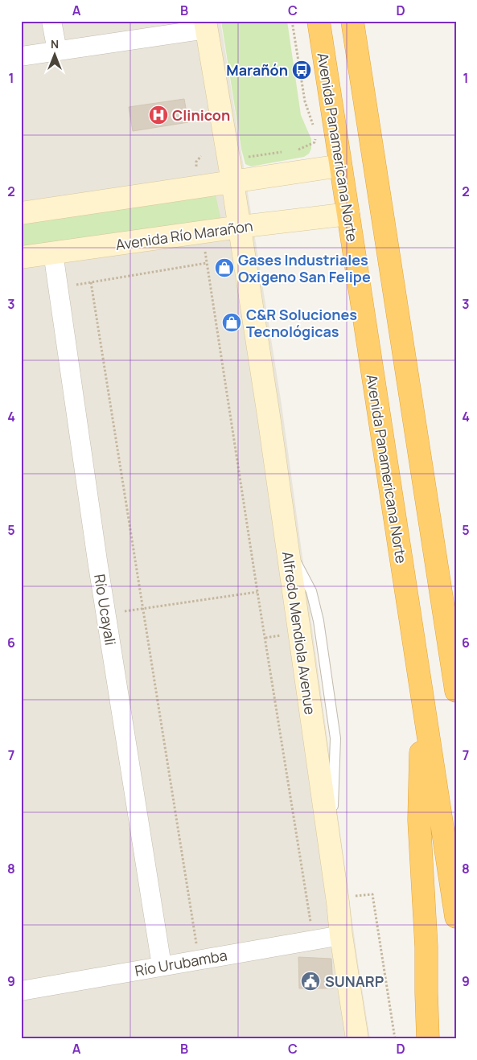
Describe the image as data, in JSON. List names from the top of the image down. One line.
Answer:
{"streets":{"highway":["Avenida Panamericana Norte"],"main road":["Avenida Río Marañon","Alfredo Mendiola Avenue"],"street":["Río Ucayali","Río Urubamba"]},"crossings":[["Avenida Panamericana Norte","Avenida Río Marañon"],["Avenida Río Marañon","Río Ucayali"],["Avenida Río Marañon","Alfredo Mendiola Avenue"],["Río Ucayali","Río Urubamba"],["Alfredo Mendiola Avenue","Río Urubamba"]],"places":{"bus stop":["Marañón"],"hospital":["Clinicon"],"shop":["Gases Industriales Oxigeno San Felipe","C&R Soluciones Tecnológicas"],"public building":["SUNARP"]},"north":"top","grid":{"columns":["A","B","C","D"],"rows":["1","2","3","4","5","6","7","8","9"]}}
